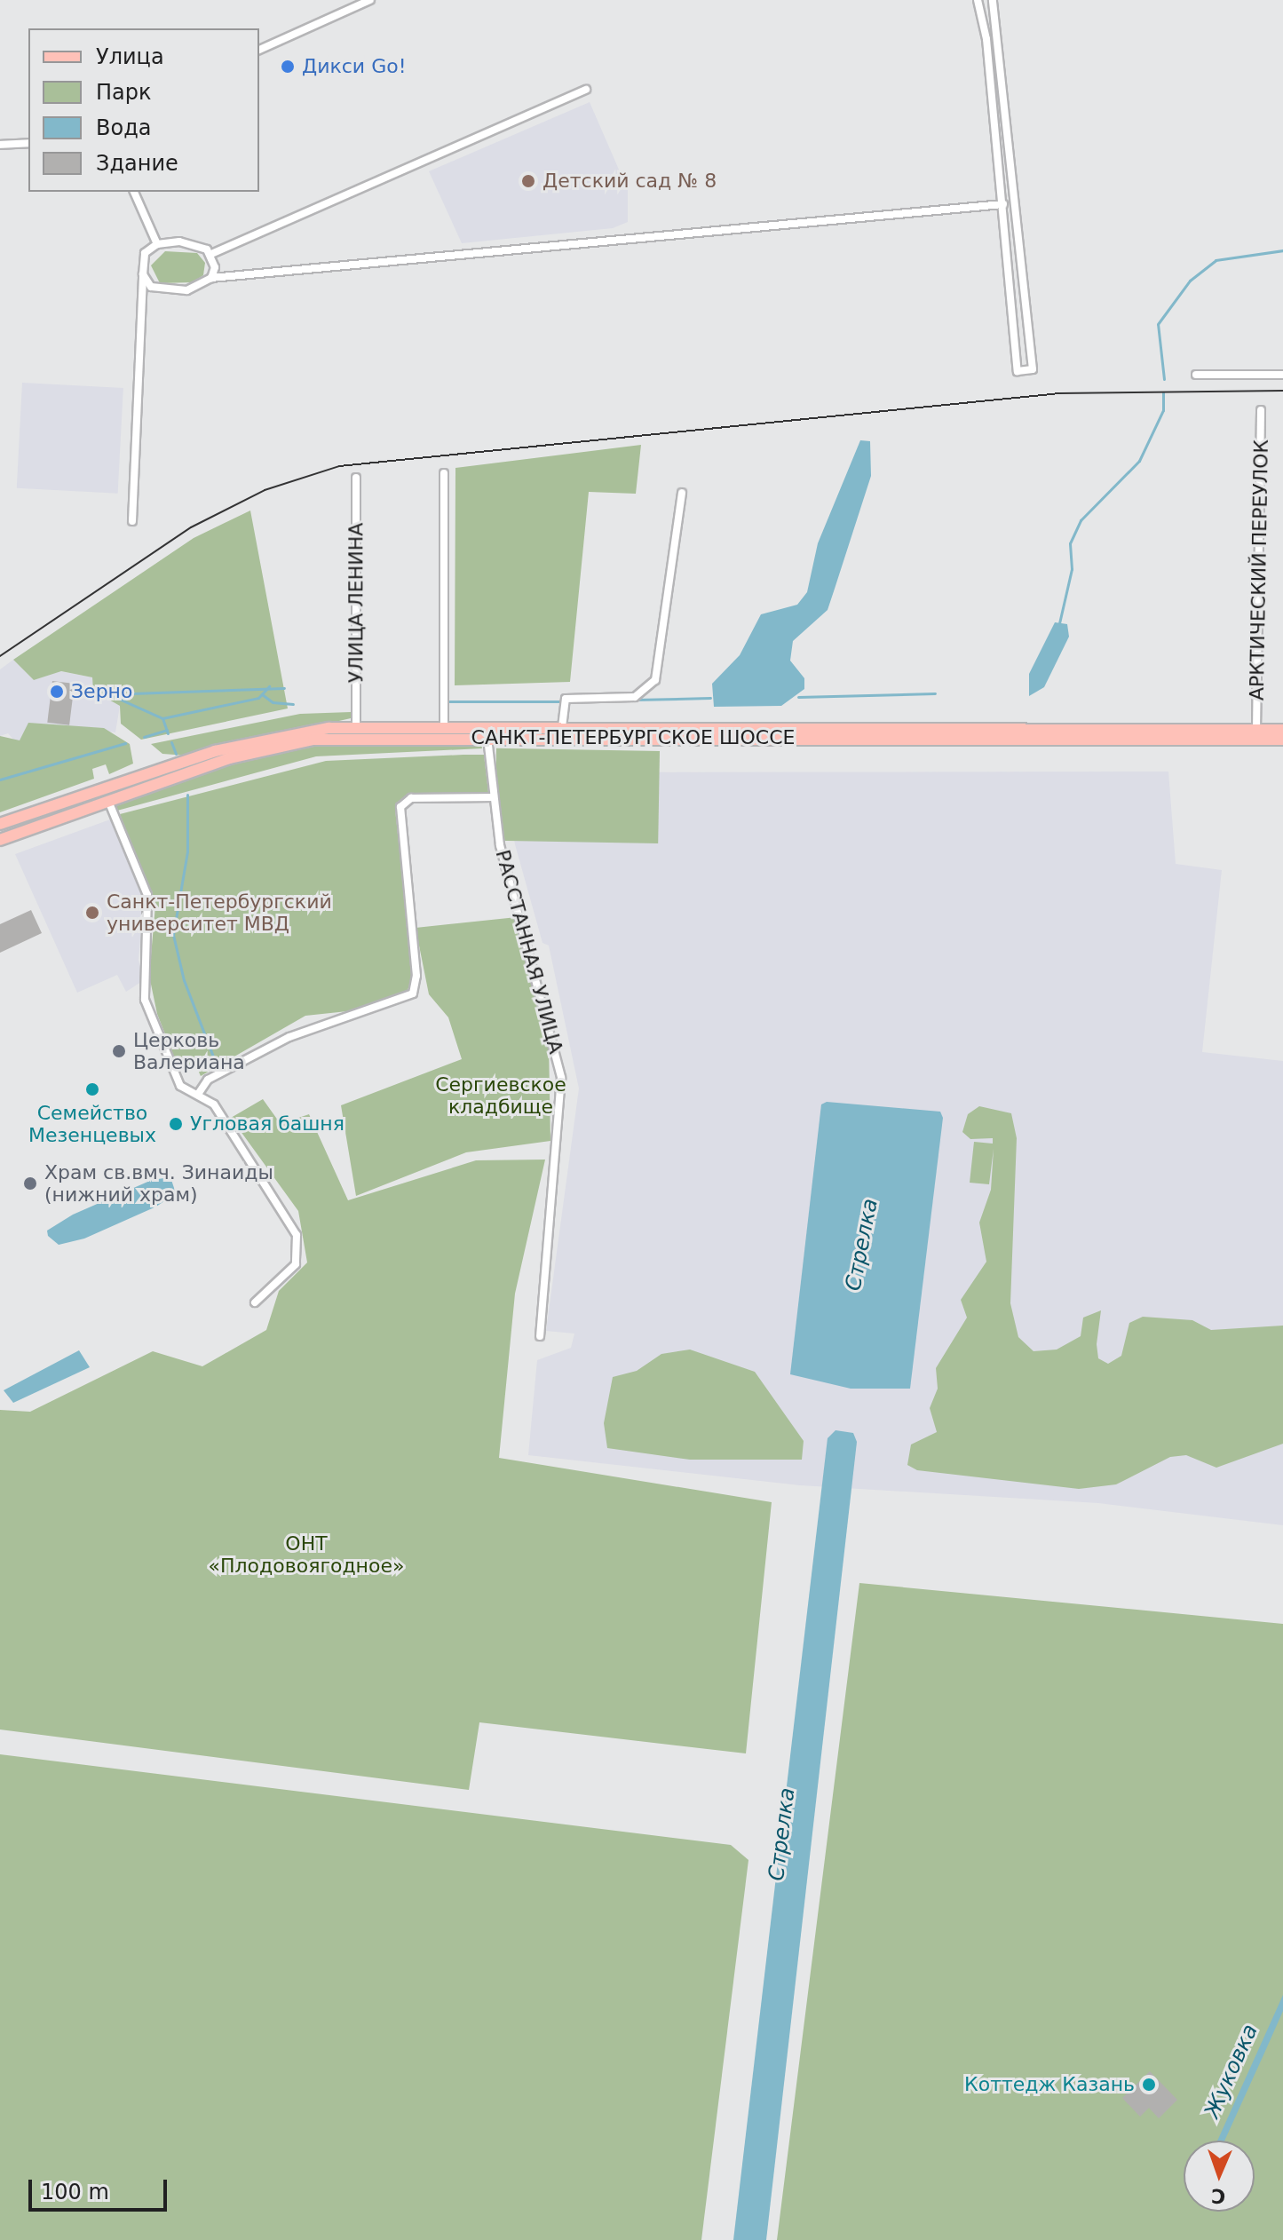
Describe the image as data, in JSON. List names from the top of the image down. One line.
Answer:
{"streets":{"main road":["САНКТ-ПЕТЕРБУРГСКОЕ ШОССЕ"],"street":["АРКТИЧЕСКИЙ ПЕРЕУЛОК","УЛИЦА ЛЕНИНА","РАССТАННАЯ УЛИЦА"]},"crossings":[["АРКТИЧЕСКИЙ ПЕРЕУЛОК","САНКТ-ПЕТЕРБУРГСКОЕ ШОССЕ"],["УЛИЦА ЛЕНИНА","САНКТ-ПЕТЕРБУРГСКОЕ ШОССЕ"],["САНКТ-ПЕТЕРБУРГСКОЕ ШОССЕ","РАССТАННАЯ УЛИЦА"]],"water":["Стрелка","Жуковка"],"parks":["Сергиевское кладбище","ОНТ «Плодовоягодное»"],"places":["Дикси Go!","Детский сад № 8","Зерно","Санкт-Петербургский университет МВД","Церковь Валериана","Семейство Мезенцевых","Угловая башня","Храм св.вмч. Зинаиды (нижний храм)","Коттедж Казань"],"legend":["Улица","Парк","Вода","Здание"],"scale_bar":"100 m","north":"bottom"}
